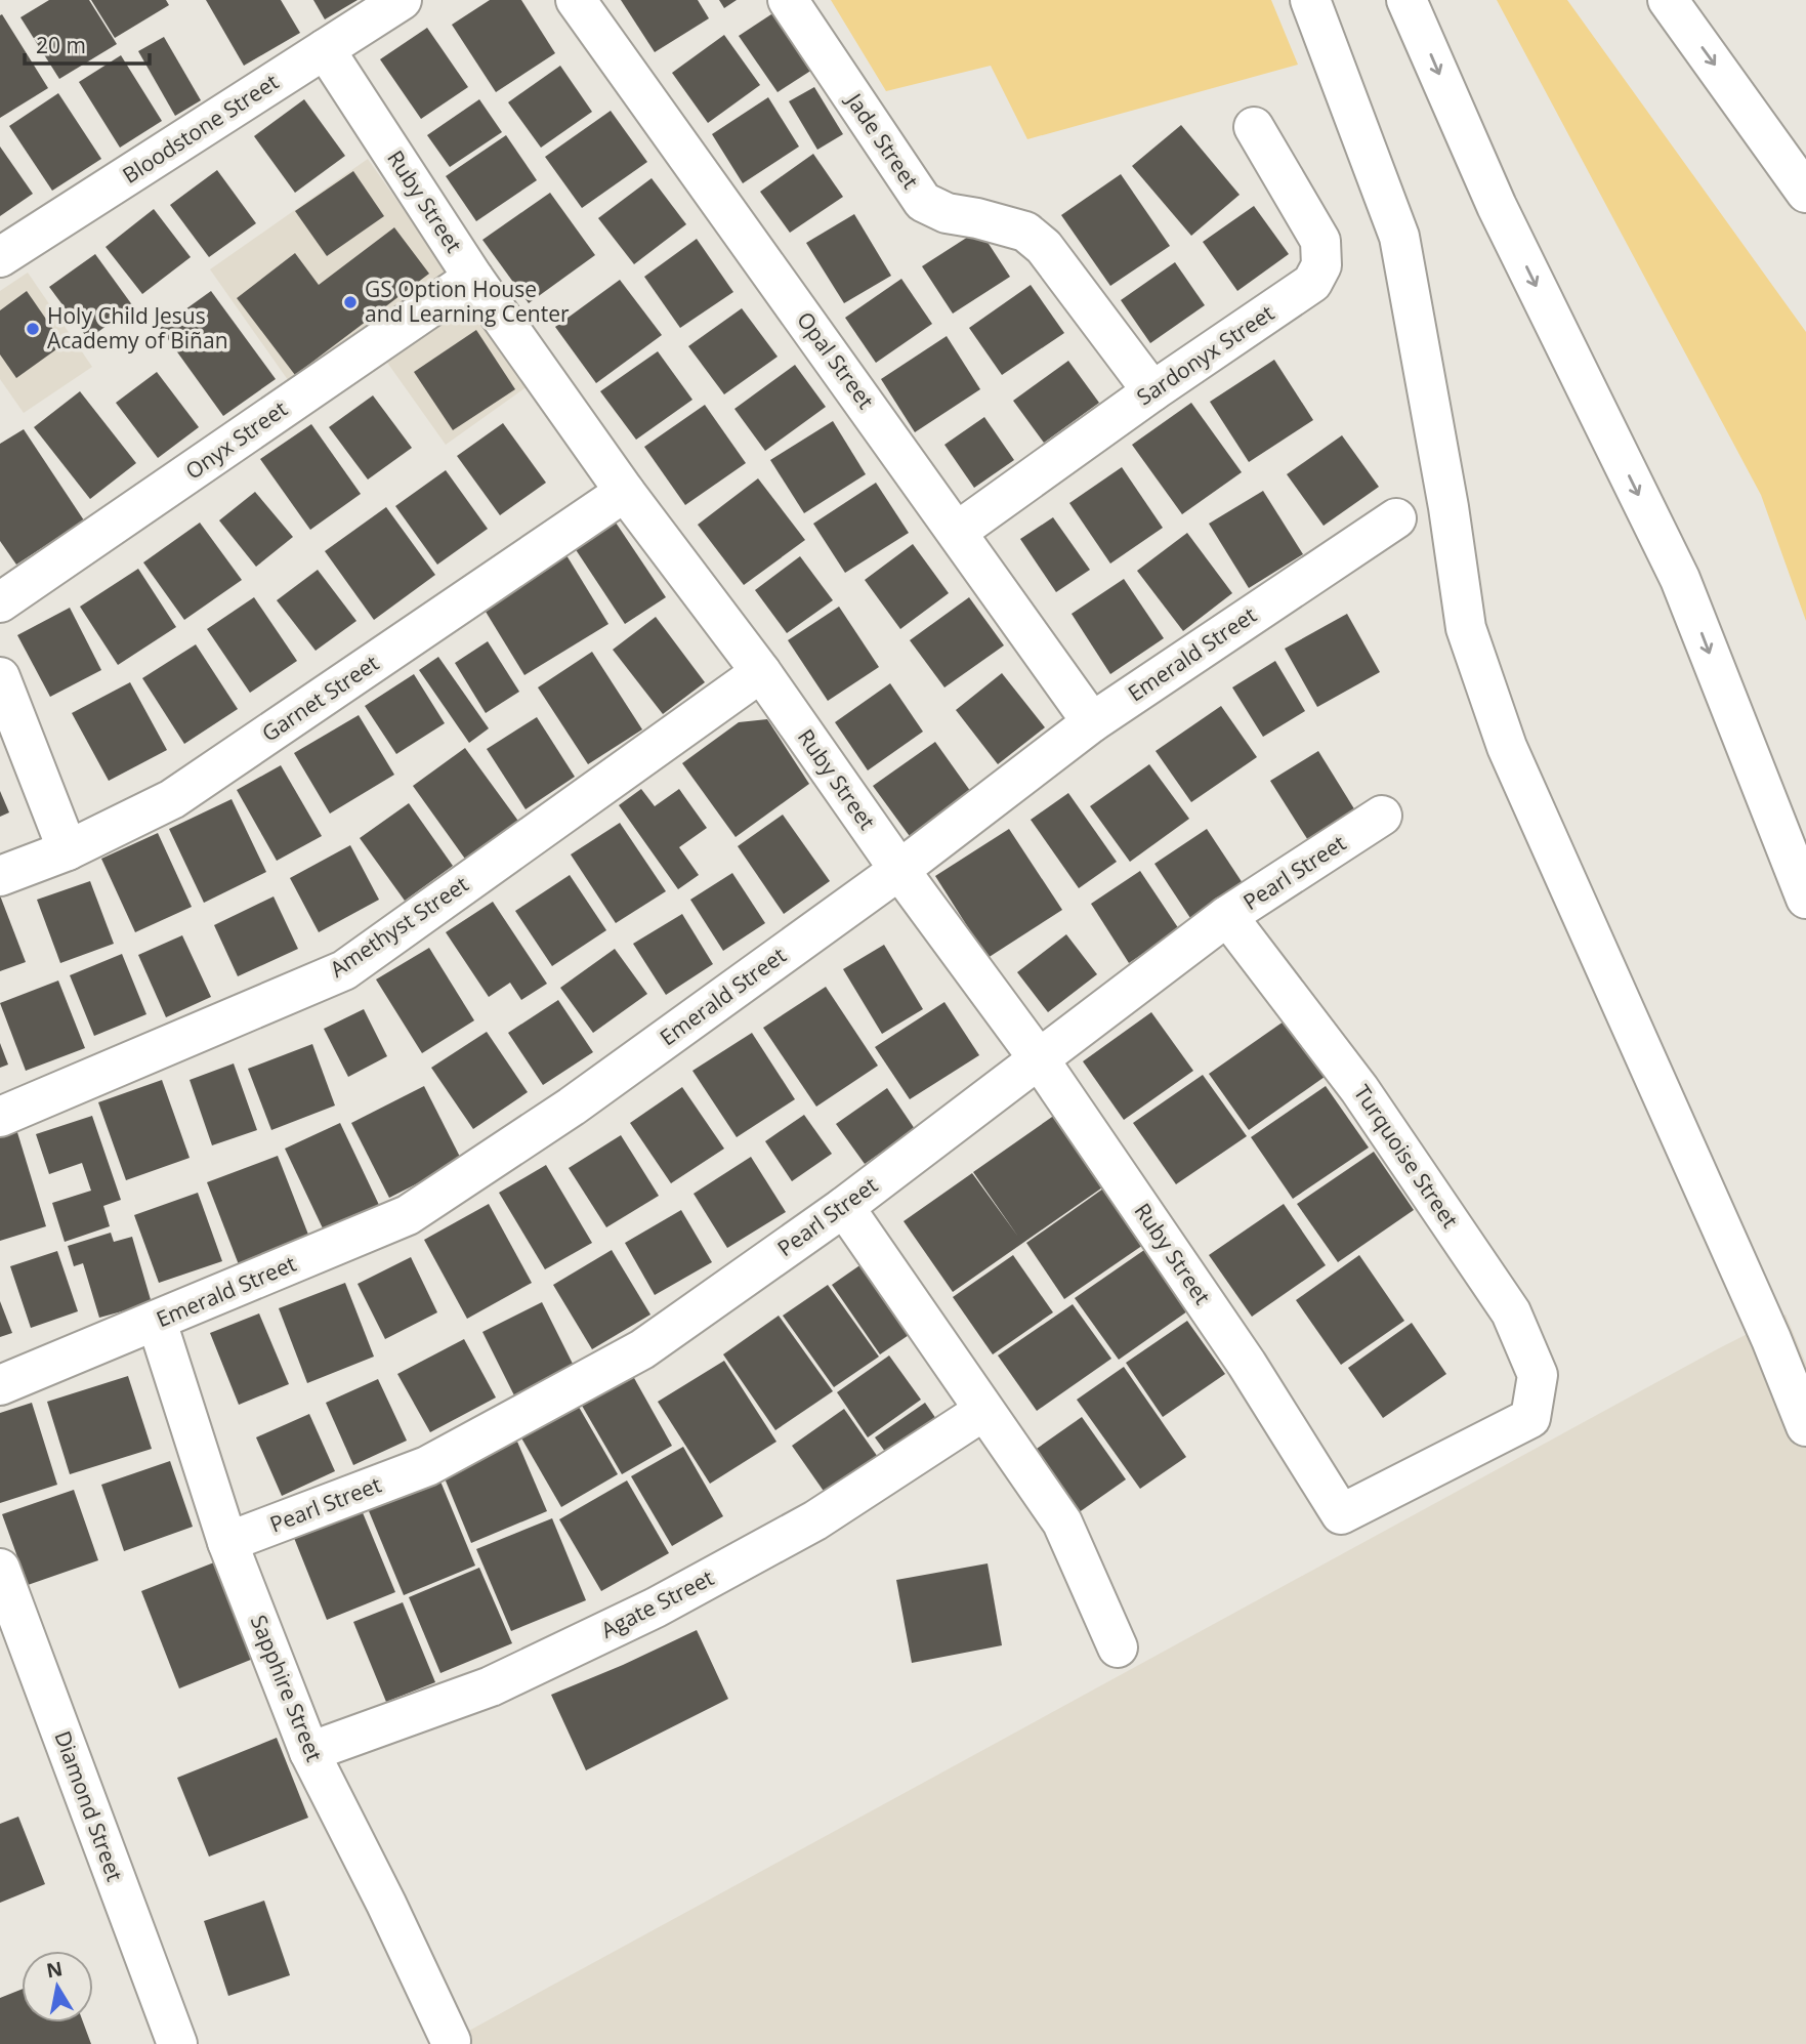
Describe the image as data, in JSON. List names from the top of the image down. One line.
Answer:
{"streets":{"main road":["Bloodstone Street","Jade Street","Ruby Street","Sardonyx Street","Opal Street","Onyx Street","Emerald Street","Garnet Street","Pearl Street","Amethyst Street","Turquoise Street","Agate Street","Sapphire Street","Diamond Street"]},"crossings":[["Bloodstone Street","Ruby Street"],["Jade Street","Sardonyx Street"],["Ruby Street","Onyx Street"],["Ruby Street","Emerald Street"],["Ruby Street","Garnet Street"],["Ruby Street","Pearl Street"],["Ruby Street","Amethyst Street"],["Ruby Street","Turquoise Street"],["Sardonyx Street","Opal Street"],["Opal Street","Emerald Street"],["Emerald Street","Sapphire Street"],["Pearl Street","Turquoise Street"],["Pearl Street","Sapphire Street"],["Agate Street","Sapphire Street"]],"places":["GS Option House and Learning Center","Holy Child Jesus Academy of Biñan"],"scale_bar":"20 m","north":"top"}
